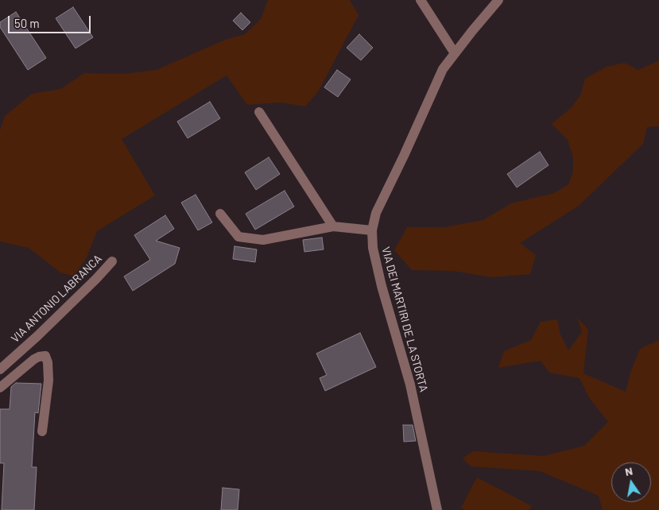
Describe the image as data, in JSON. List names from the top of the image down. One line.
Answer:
{"streets":{"street":["VIA ANTONIO LABRANCA","VIA DEI MARTIRI DE LA STORTA"]},"scale_bar":"50 m","north":"top"}
